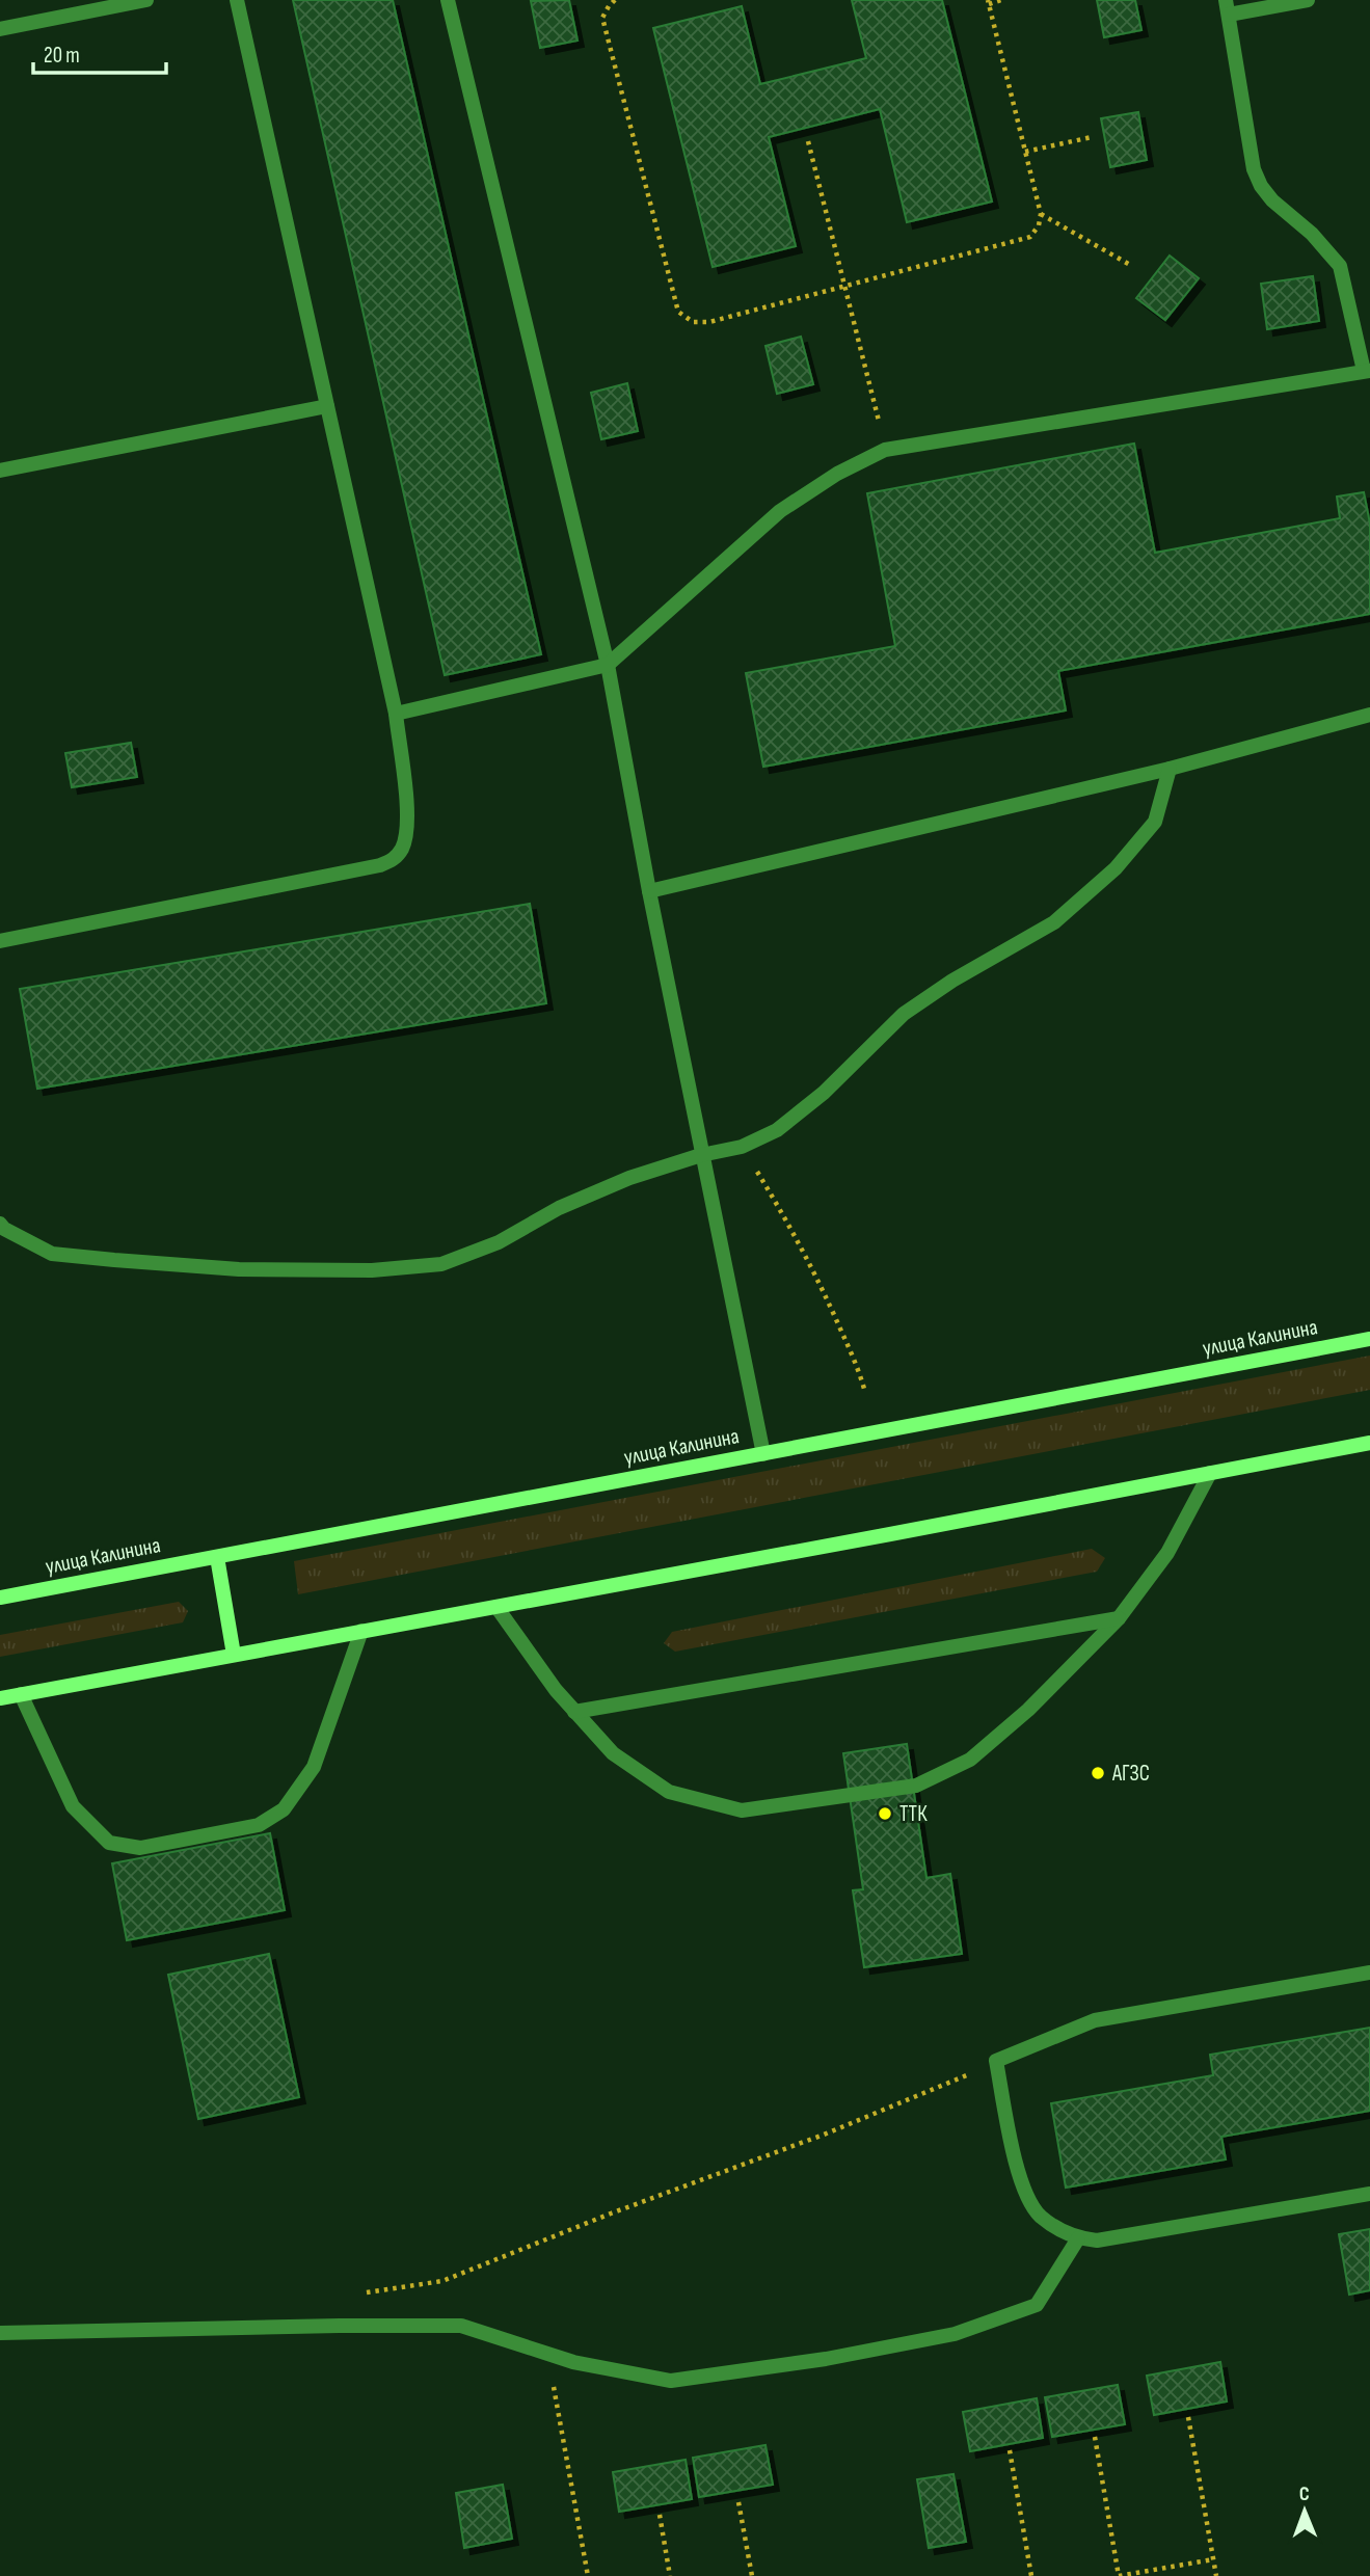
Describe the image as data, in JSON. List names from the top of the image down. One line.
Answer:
{"streets":{"main road":["улица Калинина"]},"places":["АГЗС","ТТК"],"scale_bar":"20 m","north":"top"}
